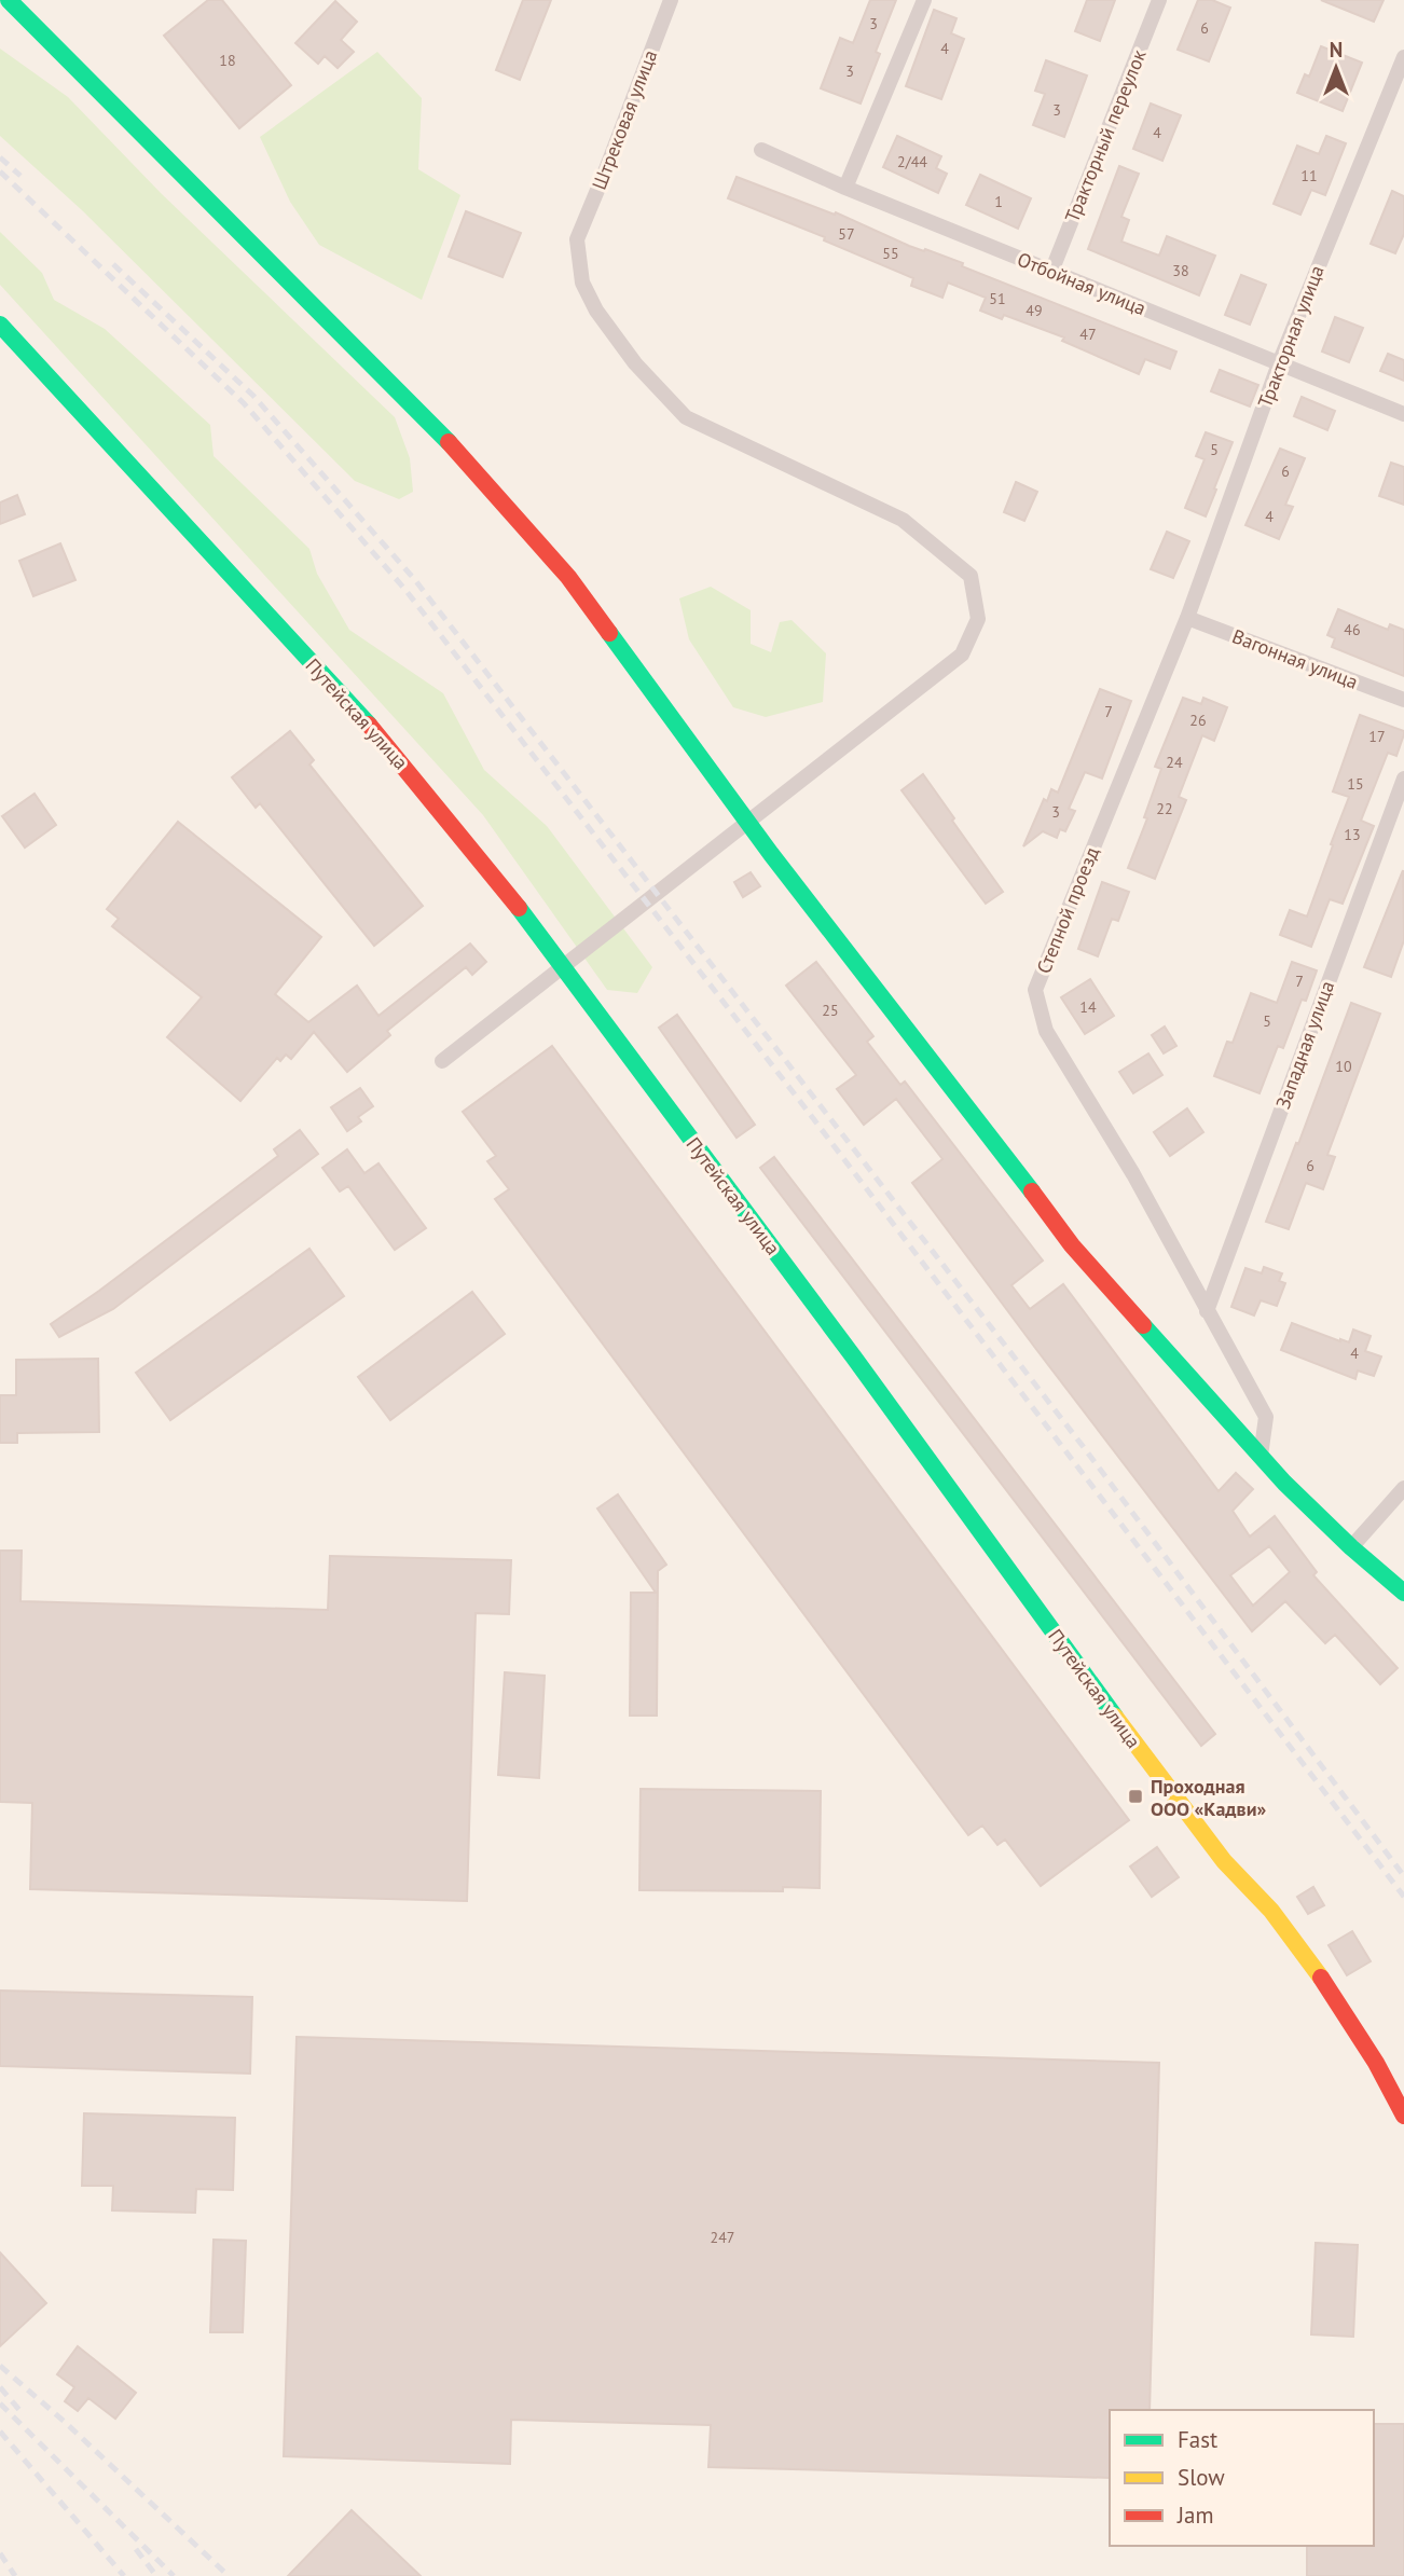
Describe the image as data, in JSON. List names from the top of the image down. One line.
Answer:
{"streets":{"main road":["Путейская улица"],"street":["Штрековая улица","Тракторный переулок","Отбойная улица","Тракторная улица","Вагонная улица","Степной проезд","Западная улица"]},"crossings":[["Тракторный переулок","Отбойная улица"],["Отбойная улица","Тракторная улица"],["Тракторная улица","Вагонная улица"],["Тракторная улица","Степной проезд"],["Вагонная улица","Степной проезд"],["Степной проезд","Западная улица"]],"places":{"transit":["Проходная ООО «Кадви»"]},"house_numbers":["3","6","4","18","3","3","4","2/44","11","1","57","55","38","51","49","47","5","6","4","46","7","26","17","24","15","22","3","13","7","14","25","5","10","6","4","247"],"legend":["Fast","Slow","Jam"],"north":"top"}
